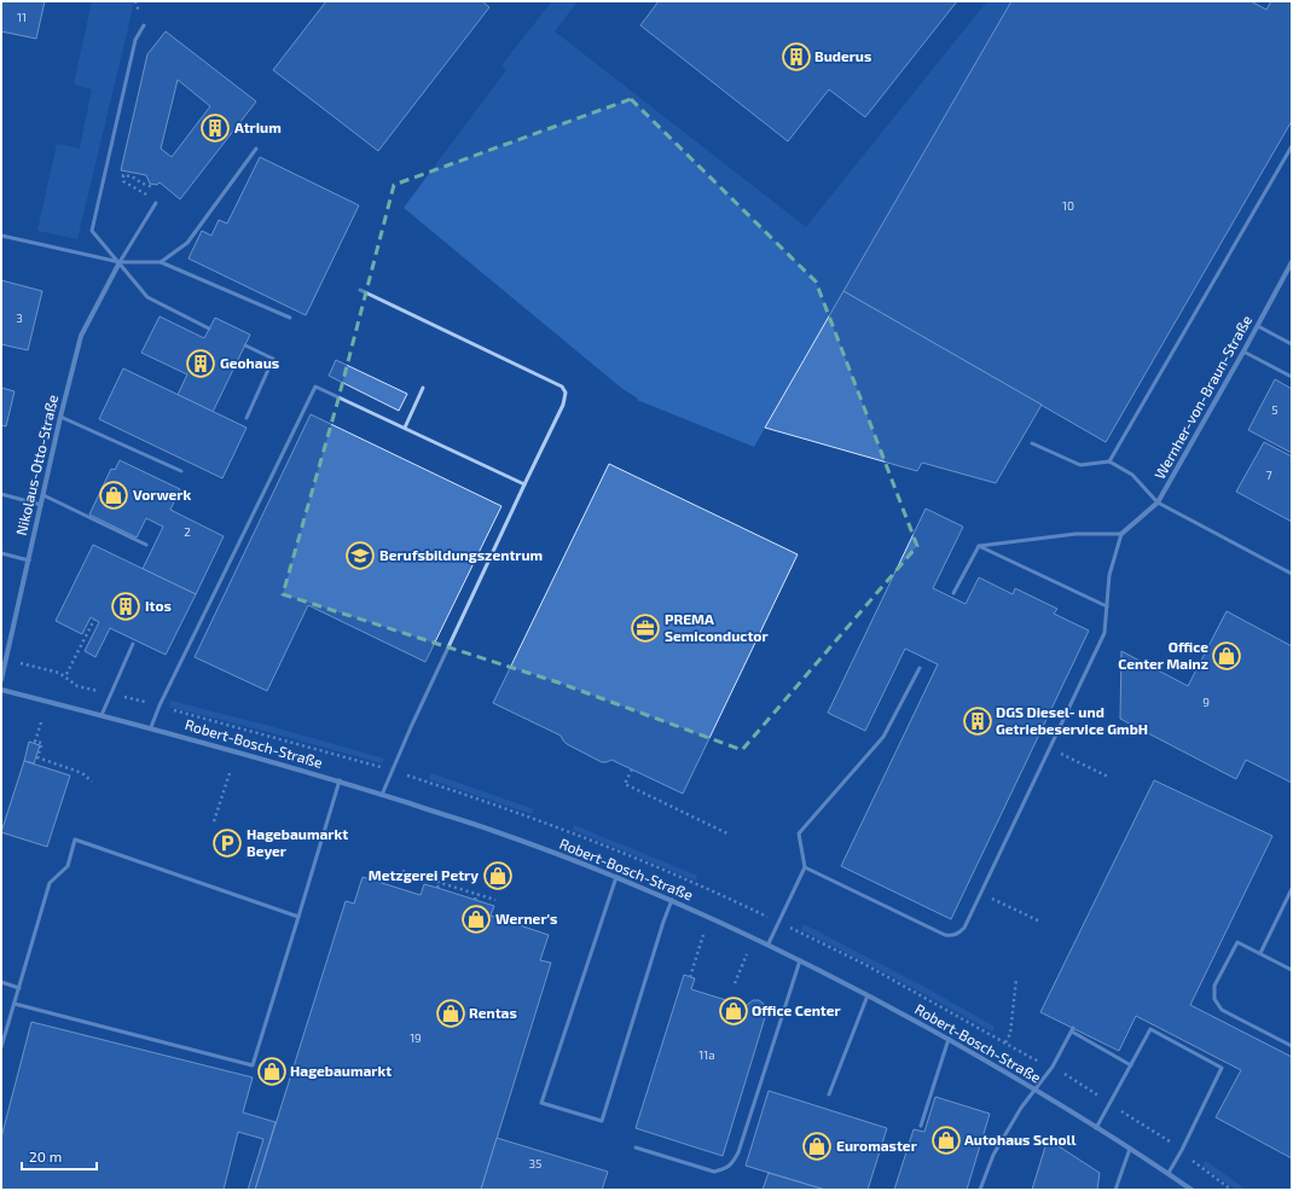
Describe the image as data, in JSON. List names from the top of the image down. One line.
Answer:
{"streets":{"street":["Wernher-von-Braun-Straße","Nikolaus-Otto-Straße","Robert-Bosch-Straße"]},"places":{"building":["Buderus","Atrium","Geohaus","Itos","DGS Diesel- und Getriebeservice GmbH"],"shop":["Vorwerk","Office Center Mainz","Metzgerei Petry","Werner's","Office Center","Rentas","Hagebaumarkt","Autohaus Scholl","Euromaster"],"school or university":["Berufsbildungszentrum"],"office":["PREMA Semiconductor"],"parking":["Hagebaumarkt Beyer"]},"house_numbers":["11","10","3","5","7","2","9","19","11a","35"],"scale_bar":"20 m"}
